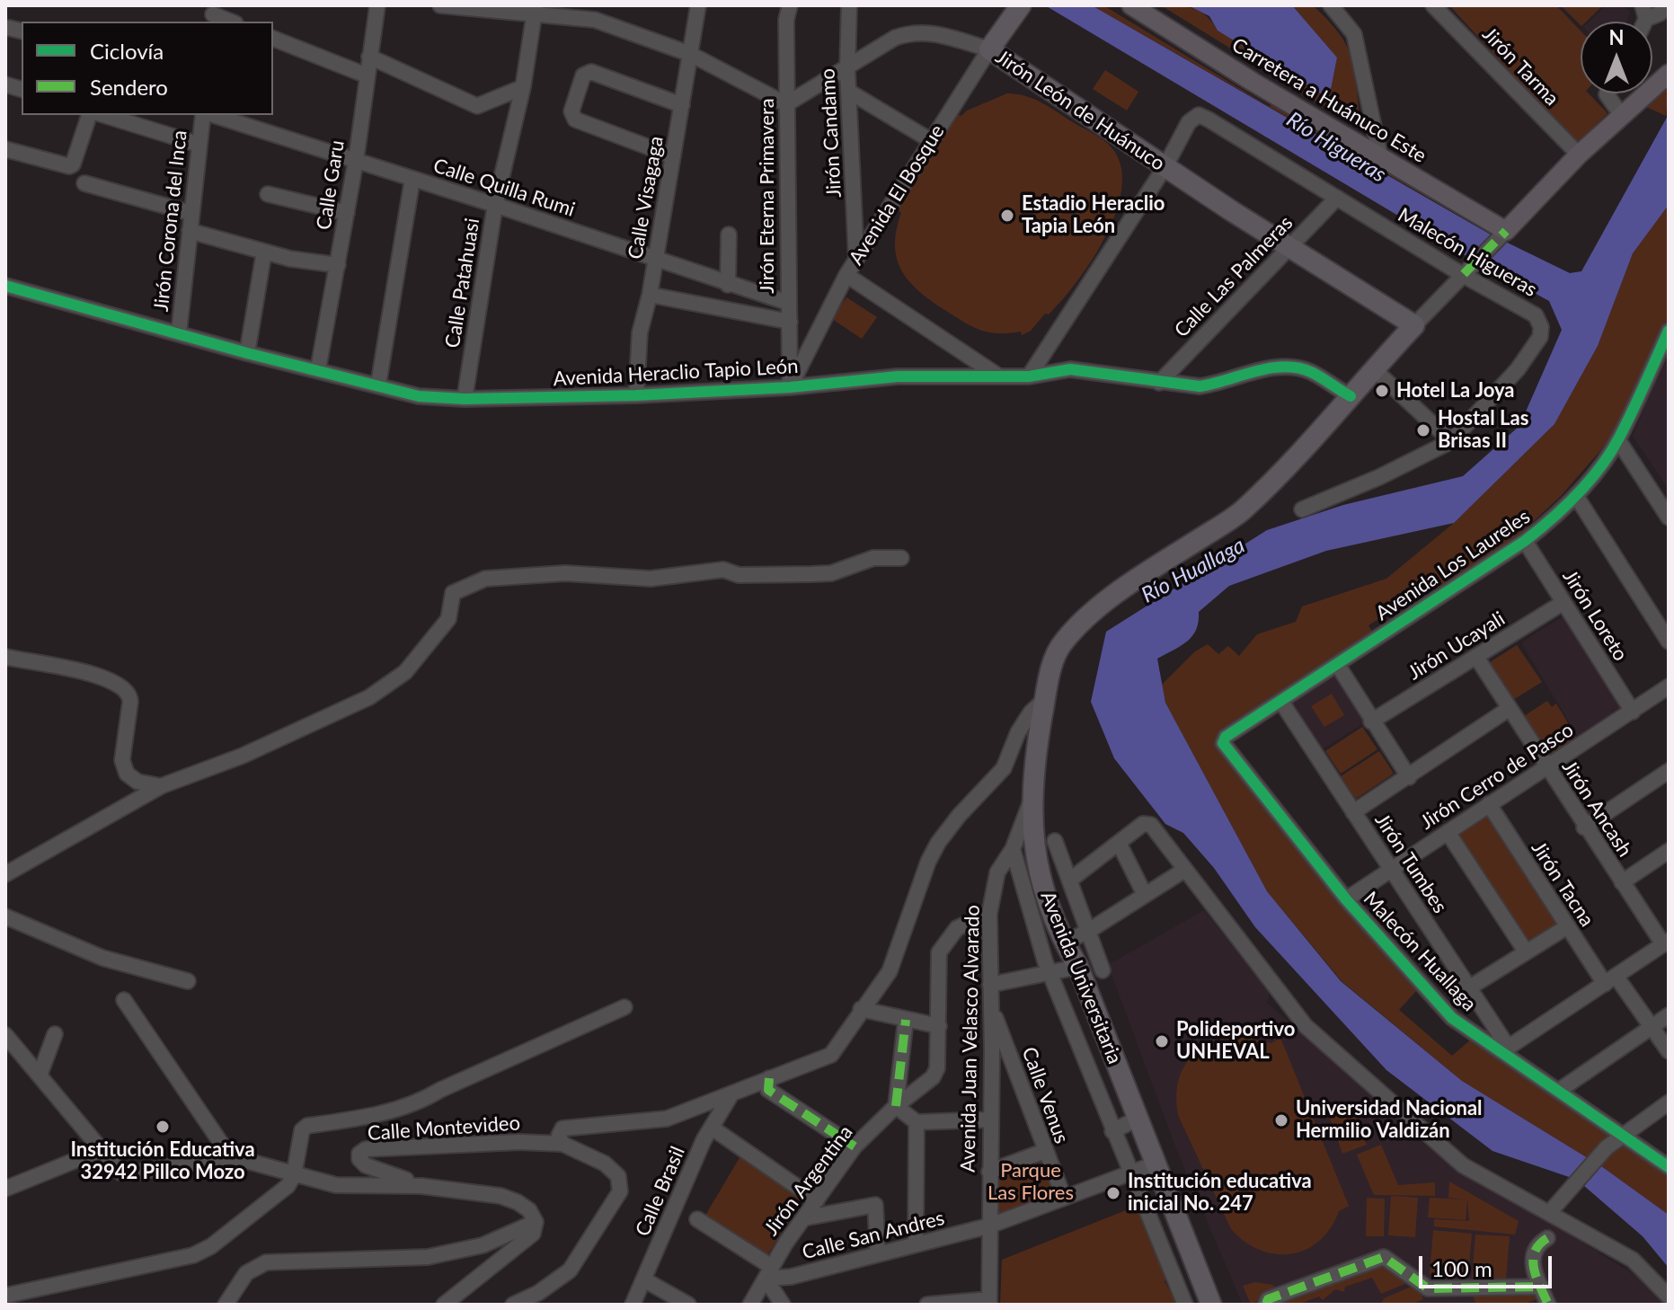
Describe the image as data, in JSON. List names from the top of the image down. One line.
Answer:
{"streets":{"highway":["Jirón León de Huánuco","Avenida El Bosque","Avenida Universitaria"],"main road":["Carretera a Huánuco Este"],"street":["Jirón Tarma","Jirón Candamo","Calle Garu","Calle Quilla Rumi","Jirón Eterna Primavera","Calle Visagaga","Jirón Corona del Inca","Malecón Higueras","Calle Las Palmeras","Calle Patahuasi","Avenida Heraclio Tapio León","Avenida Los Laureles","Jirón Loreto","Jirón Ucayali","Jirón Cerro de Pasco","Jirón Ancash","Jirón Tumbes","Jirón Tacna","Malecón Huallaga","Avenida Juan Velasco Alvarado","Calle Venus","Calle Montevideo","Jirón Argentina","Calle Brasil","Calle San Andres"]},"crossings":[["Jirón León de Huánuco","Jirón Candamo"],["Jirón León de Huánuco","Avenida El Bosque"],["Jirón León de Huánuco","Jirón Eterna Primavera"],["Jirón León de Huánuco","Malecón Higueras"],["Jirón León de Huánuco","Calle Las Palmeras"],["Jirón León de Huánuco","Avenida Universitaria"],["Jirón Candamo","Avenida El Bosque"],["Calle Garu","Calle Quilla Rumi"],["Calle Garu","Avenida Heraclio Tapio León"],["Calle Quilla Rumi","Jirón Eterna Primavera"],["Calle Quilla Rumi","Calle Visagaga"],["Calle Quilla Rumi","Calle Patahuasi"],["Avenida El Bosque","Jirón Eterna Primavera"],["Avenida El Bosque","Avenida Heraclio Tapio León"],["Jirón Eterna Primavera","Avenida Heraclio Tapio León"],["Calle Visagaga","Avenida Heraclio Tapio León"],["Jirón Corona del Inca","Avenida Heraclio Tapio León"],["Malecón Higueras","Calle Las Palmeras"],["Calle Las Palmeras","Avenida Heraclio Tapio León"],["Calle Patahuasi","Avenida Heraclio Tapio León"],["Avenida Heraclio Tapio León","Avenida Universitaria"],["Avenida Los Laureles","Jirón Loreto"],["Avenida Los Laureles","Jirón Tumbes"],["Avenida Los Laureles","Malecón Huallaga"],["Jirón Loreto","Jirón Ucayali"],["Jirón Loreto","Jirón Cerro de Pasco"],["Jirón Ucayali","Jirón Ancash"],["Jirón Cerro de Pasco","Jirón Ancash"],["Jirón Cerro de Pasco","Jirón Tumbes"],["Jirón Cerro de Pasco","Jirón Tacna"],["Jirón Cerro de Pasco","Malecón Huallaga"],["Jirón Tumbes","Malecón Huallaga"],["Avenida Universitaria","Avenida Juan Velasco Alvarado"],["Avenida Universitaria","Calle San Andres"],["Avenida Juan Velasco Alvarado","Calle Venus"],["Avenida Juan Velasco Alvarado","Jirón Argentina"],["Avenida Juan Velasco Alvarado","Calle San Andres"],["Calle Venus","Calle San Andres"],["Jirón Argentina","Calle San Andres"]],"water":["Río Higueras","Río Huallaga"],"parks":["Parque Las Flores"],"places":["Estadio Heraclio Tapia León","Hotel La Joya","Hostal Las Brisas II","Polideportivo UNHEVAL","Universidad Nacional Hermilio Valdizán","Institución Educativa 32942 Pillco Mozo","Institución educativa inicial No. 247"],"legend":["Ciclovía","Sendero"],"scale_bar":"100 m","north":"top"}
